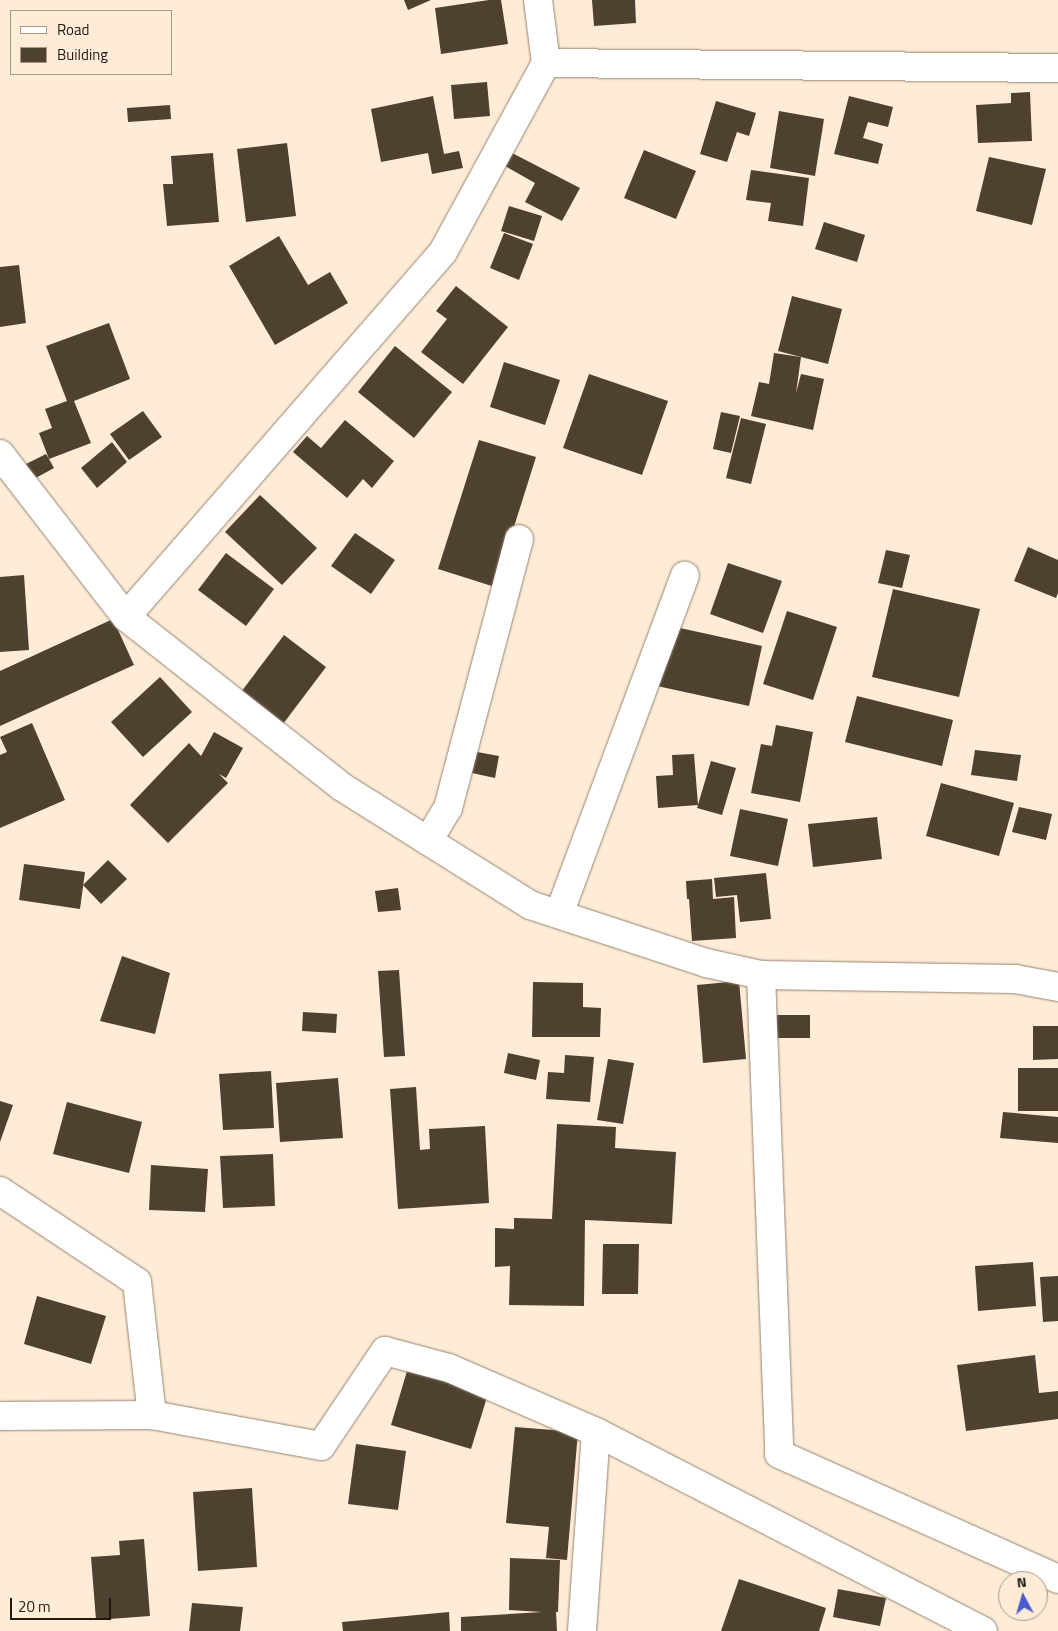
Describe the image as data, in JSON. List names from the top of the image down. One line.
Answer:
{"legend":["Road","Building"],"scale_bar":"20 m","north":"top"}
